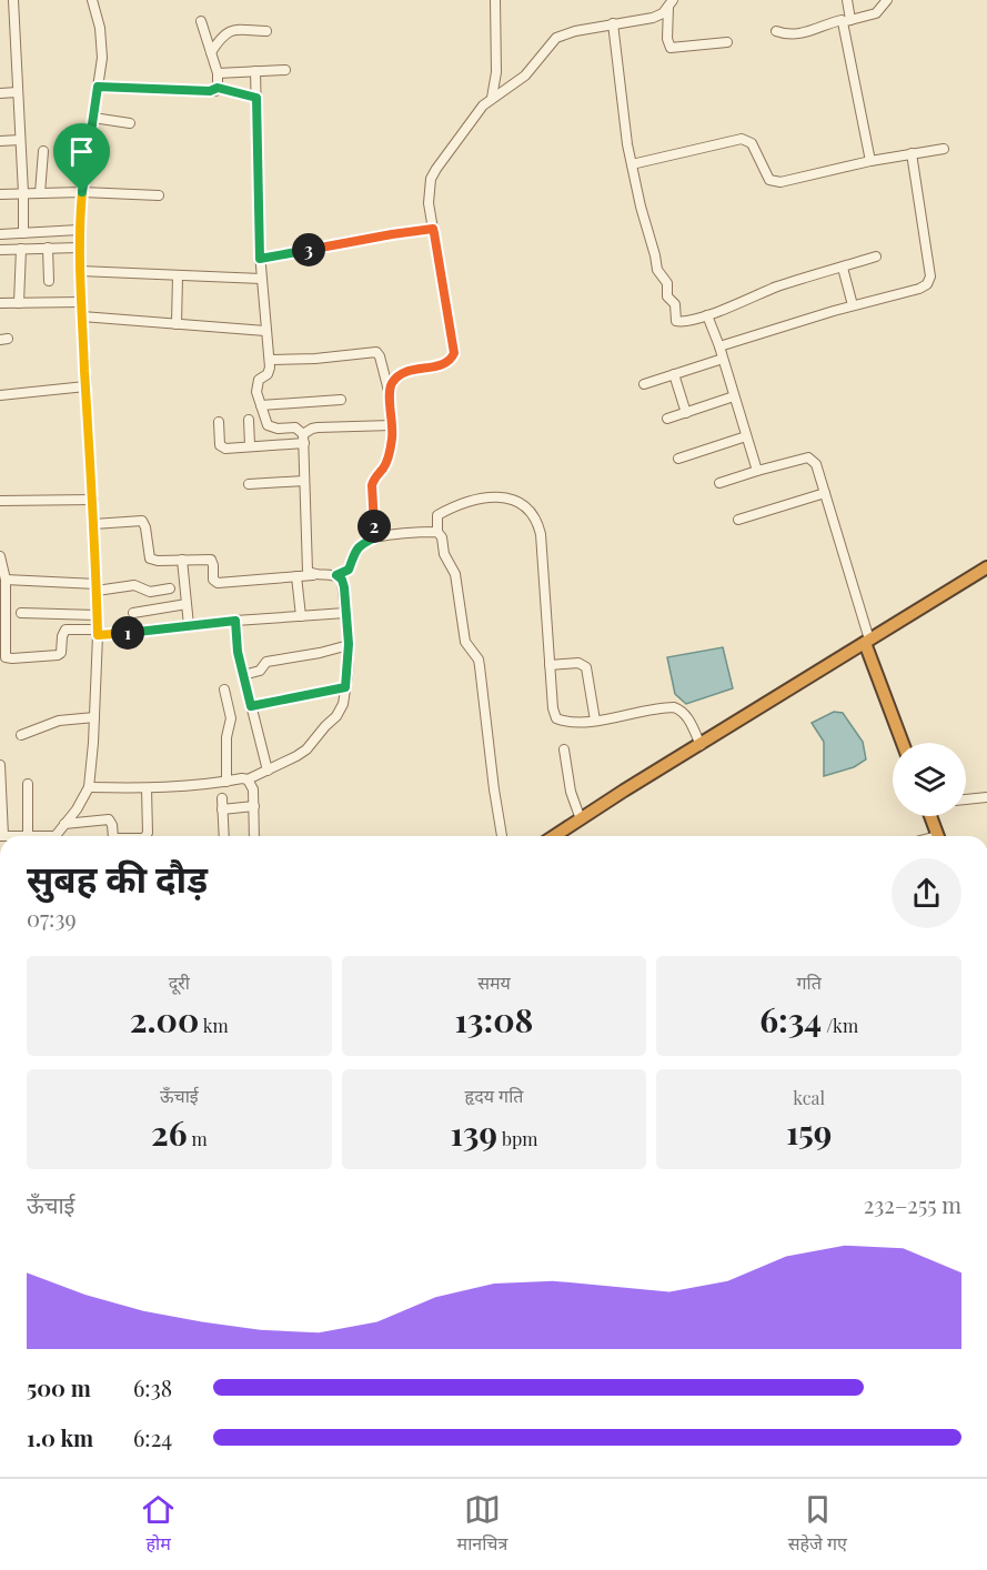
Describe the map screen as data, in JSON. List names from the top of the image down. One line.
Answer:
{"page":{"pins":["3","2","1"],"heading":["सुबह की दौड़","07:39"],"stats":[["दूरी","2.00 km"],["समय","13:08"],["गति","6:34 /km"],["ऊँचाई","26 m"],["हृदय गति","139 bpm"],["kcal","159"]],"chart":["ऊँचाई","232–255 m"],"list":[{"name":"500 m","note":"6:38"},{"name":"1.0 km","note":"6:24"}],"tabs":["होम","मानचित्र","सहेजे गए"]}}
